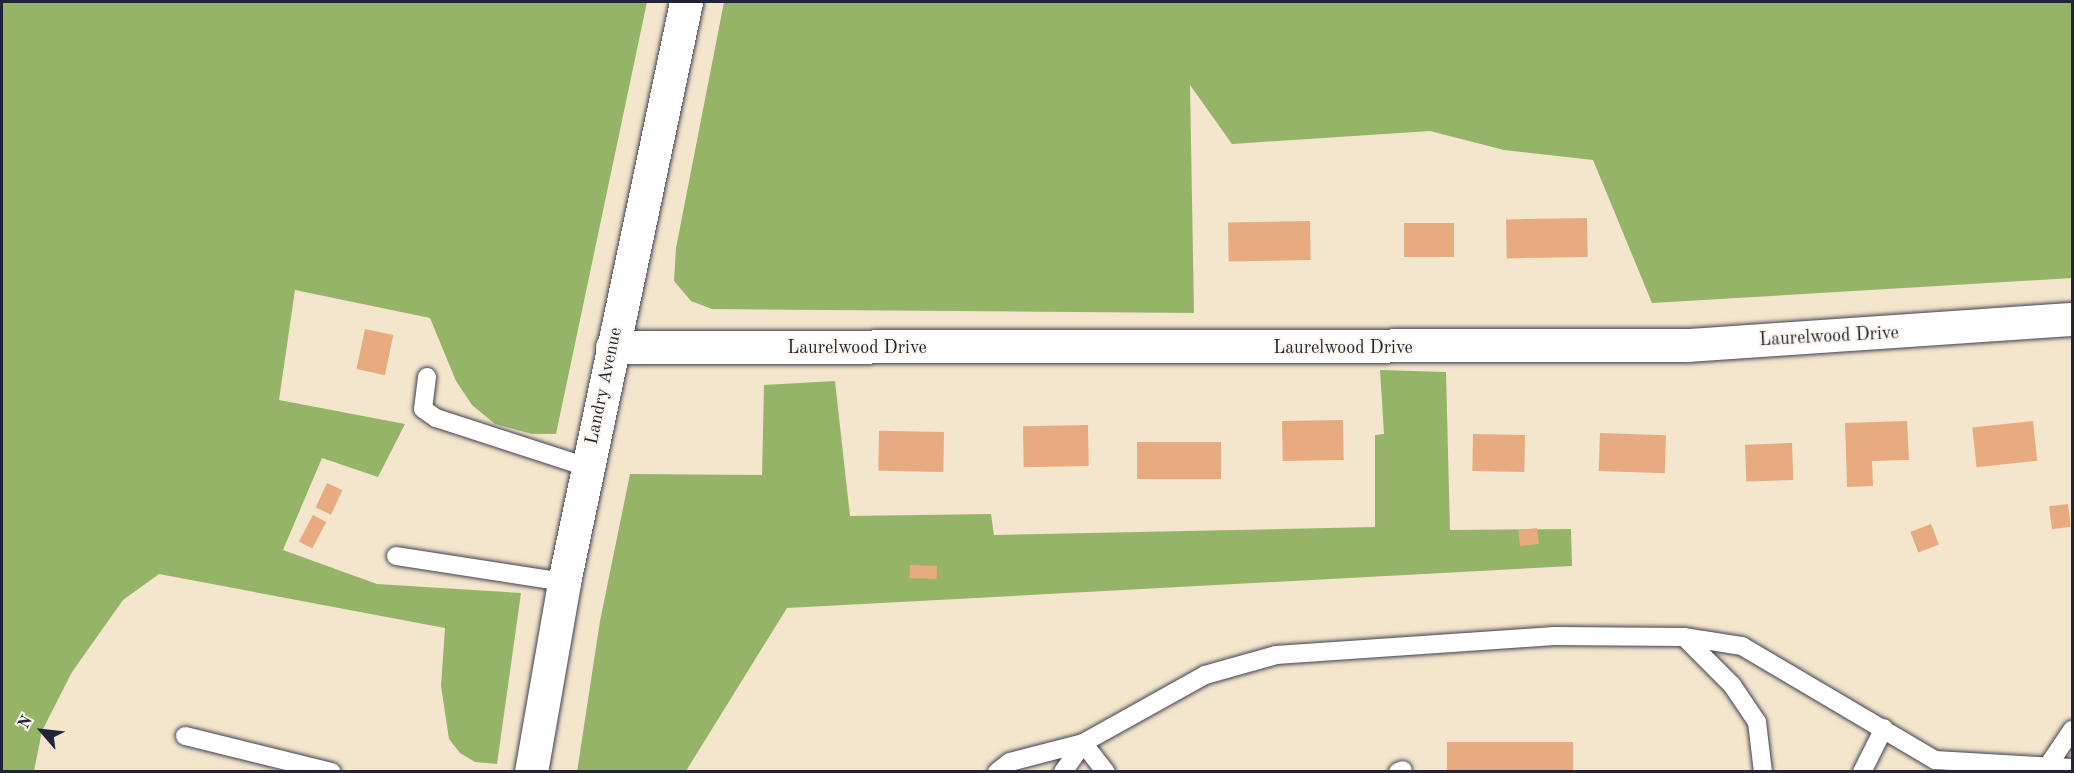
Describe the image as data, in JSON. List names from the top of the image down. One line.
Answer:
{"streets":{"street":["Laurelwood Drive","Landry Avenue"]},"crossings":[["Laurelwood Drive","Landry Avenue"]],"north":"top left"}
